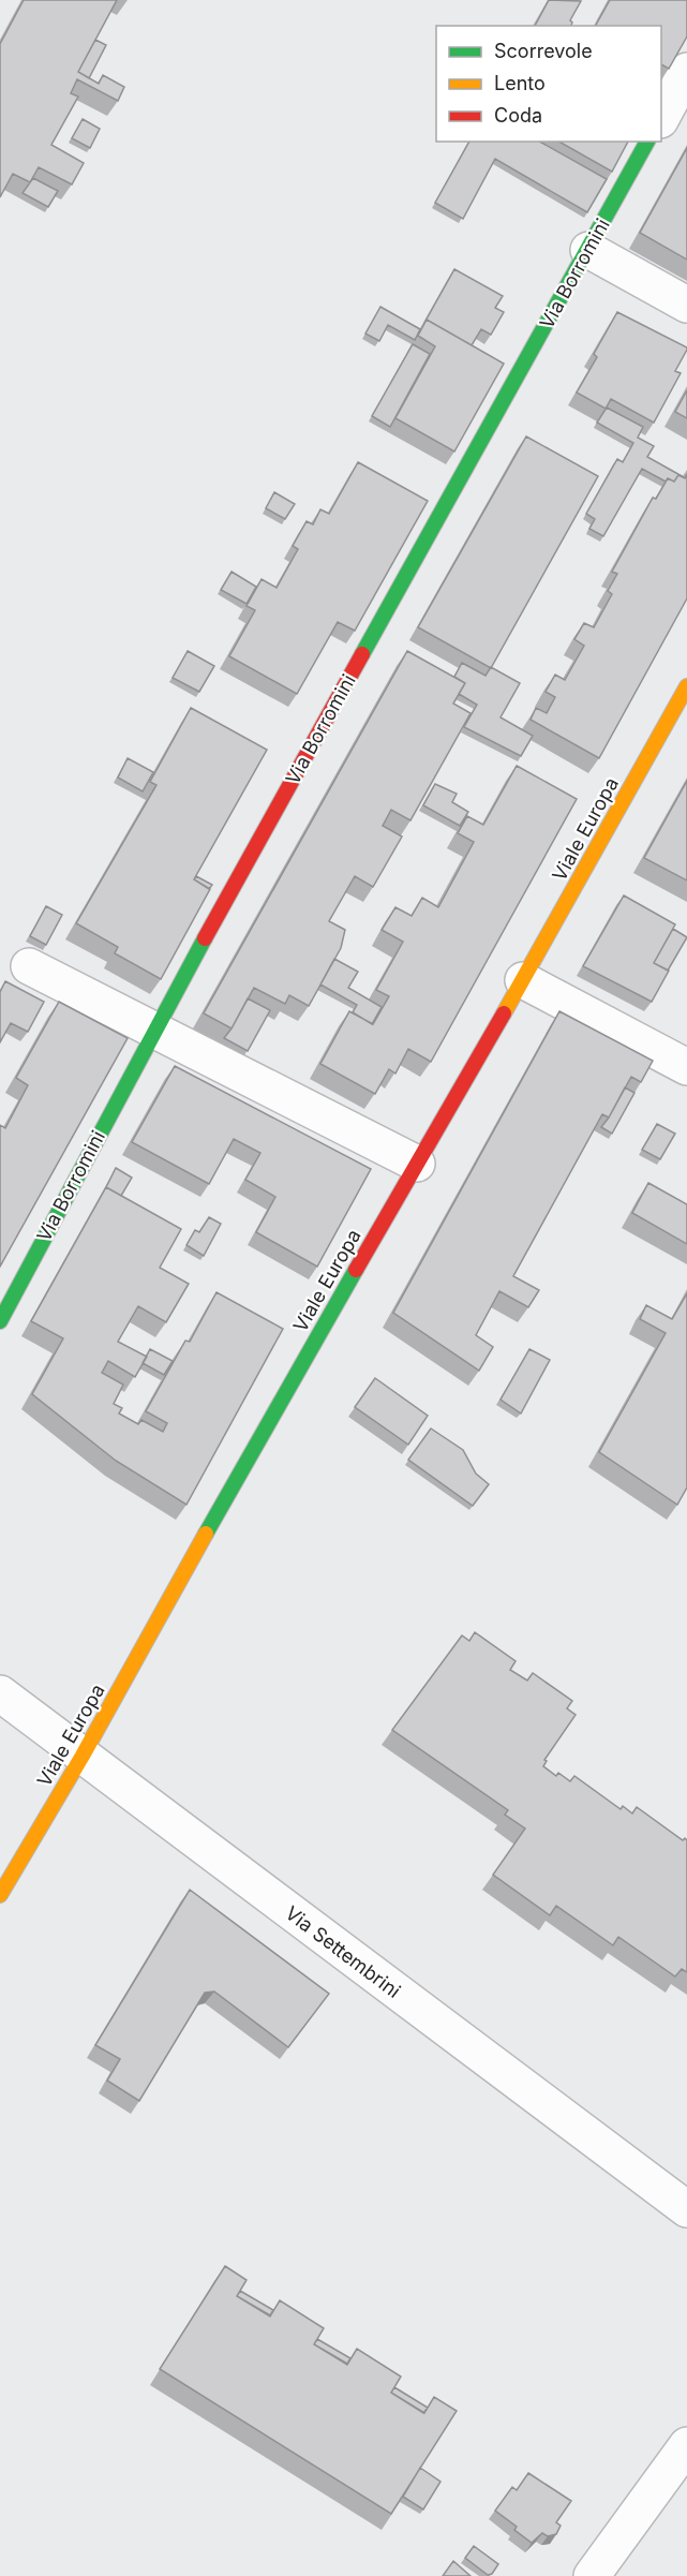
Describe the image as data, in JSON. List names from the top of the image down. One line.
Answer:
{"streets":{"street":["Via Borromini","Viale Europa","Via Settembrini"]},"crossings":[["Viale Europa","Via Settembrini"]],"legend":["Scorrevole","Lento","Coda"]}
